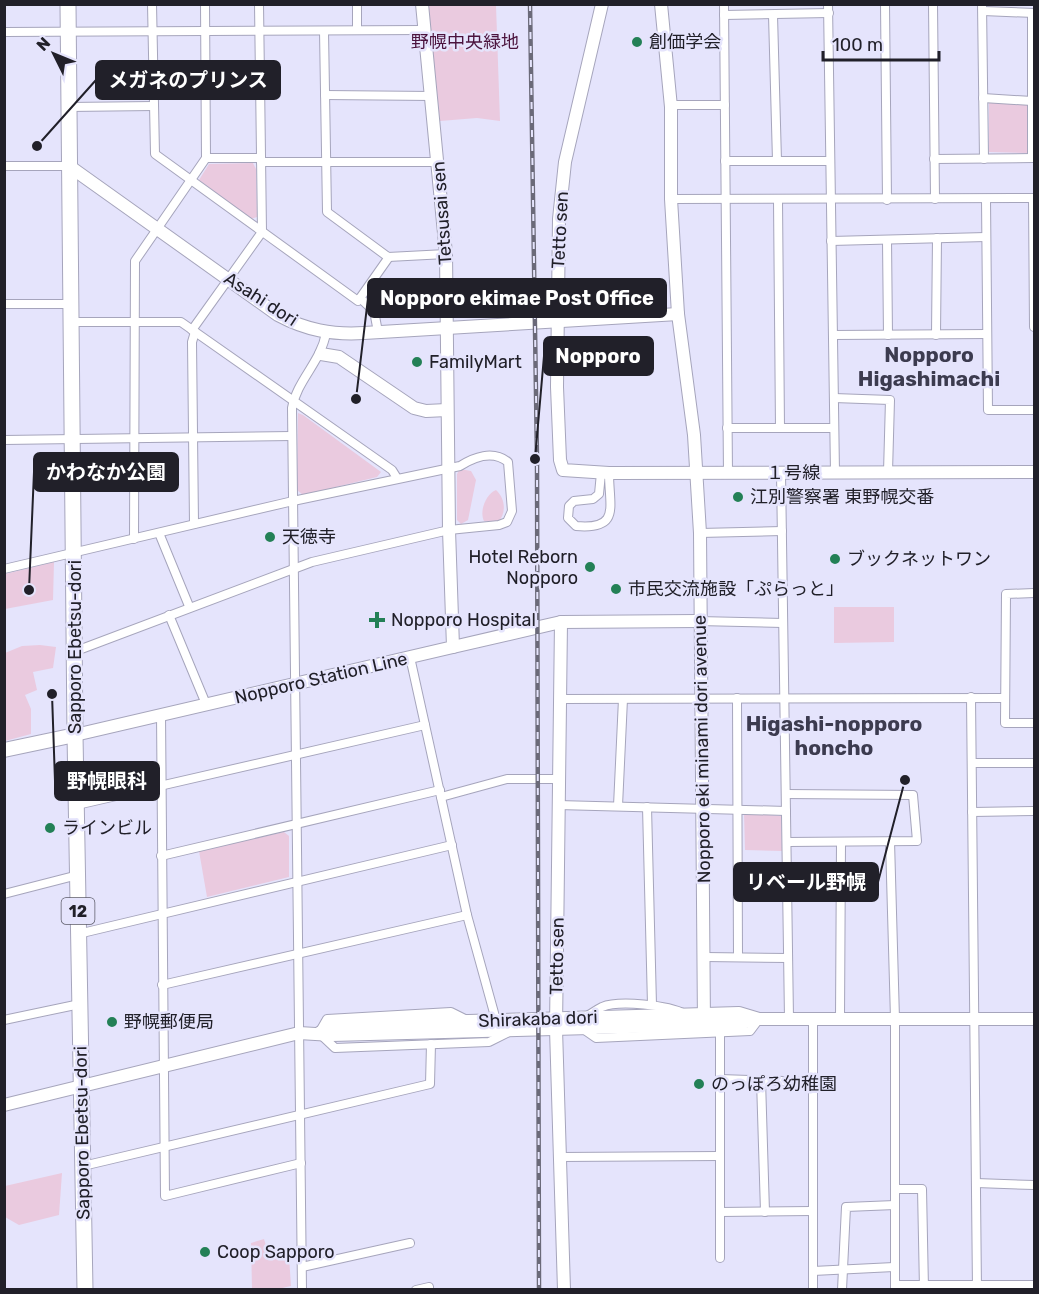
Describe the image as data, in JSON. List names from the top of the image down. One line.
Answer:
{"streets":{"highway":["Sapporo Ebetsu-dori","12"],"street":["Tetsusai sen","Tetto sen","Asahi dori","１号線","Nopporo Station Line","Nopporo eki minami dori avenue","Shirakaba dori"]},"crossings":[["Tetsusai sen","Asahi dori"],["Tetto sen","Asahi dori"],["Tetto sen","１号線"],["Tetto sen","Nopporo Station Line"],["Tetto sen","Shirakaba dori"],["Asahi dori","Sapporo Ebetsu-dori"],["Asahi dori","Nopporo eki minami dori avenue"],["１号線","Nopporo eki minami dori avenue"],["Sapporo Ebetsu-dori","Nopporo Station Line"],["Sapporo Ebetsu-dori","Shirakaba dori"],["Nopporo Station Line","Nopporo eki minami dori avenue"],["Nopporo eki minami dori avenue","Shirakaba dori"]],"districts":["Nopporo Higashimachi","Higashi-nopporo honcho"],"parks":["野幌中央緑地"],"places":{"other":["創価学会","メガネのプリンス","FamilyMart","Nopporo ekimae Post Office","Nopporo","江別警察署 東野幌交番","天徳寺","ブックネットワン","Hotel Reborn Nopporo","市民交流施設「ぷらっと」","かわなか公園","野幌眼科","リベール野幌","ラインビル","野幌郵便局","のっぽろ幼稚園","Coop Sapporo"],"health":["Nopporo Hospital"]},"scale_bar":"100 m","north":"top left"}
